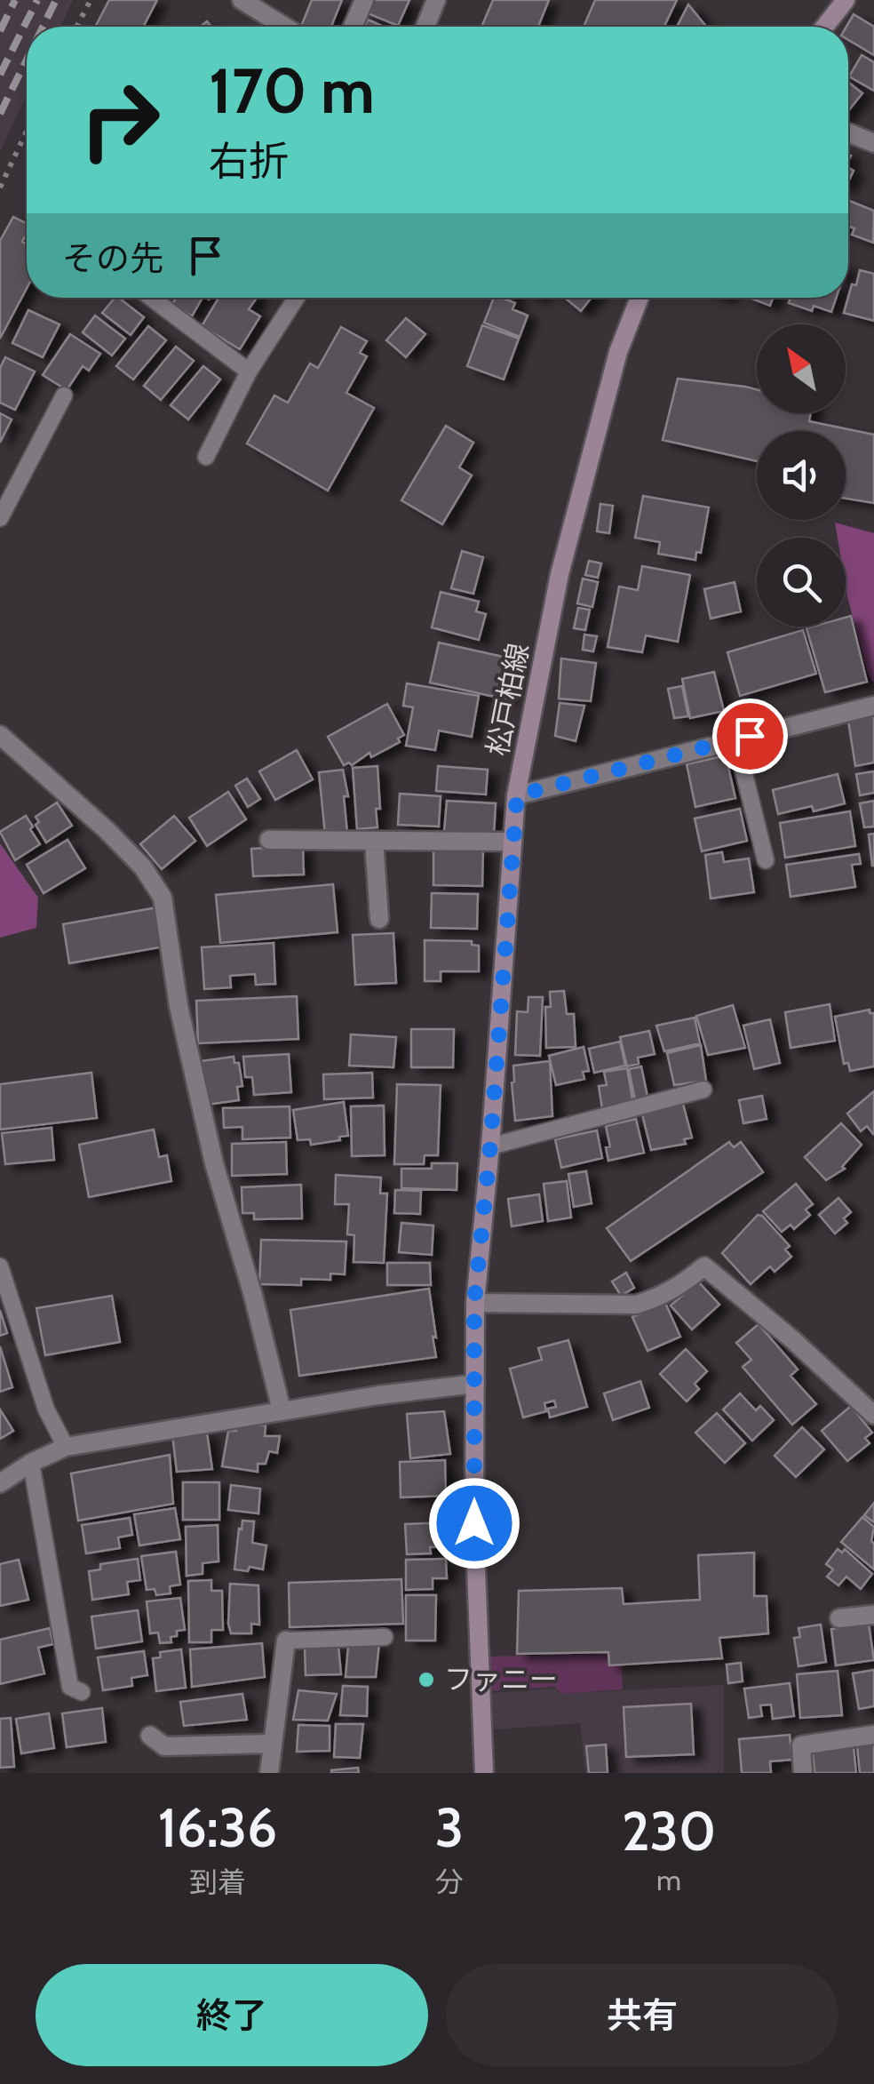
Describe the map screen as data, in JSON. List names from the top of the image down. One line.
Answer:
{"streets":{"main road":["松戸柏線"]},"places":["ファニー"],"north":"top left","page":{"turn":["170 m","右折"],"then":"その先","eta":["16:36","到着","3","分","230","m"],"buttons":["終了","共有"]}}
